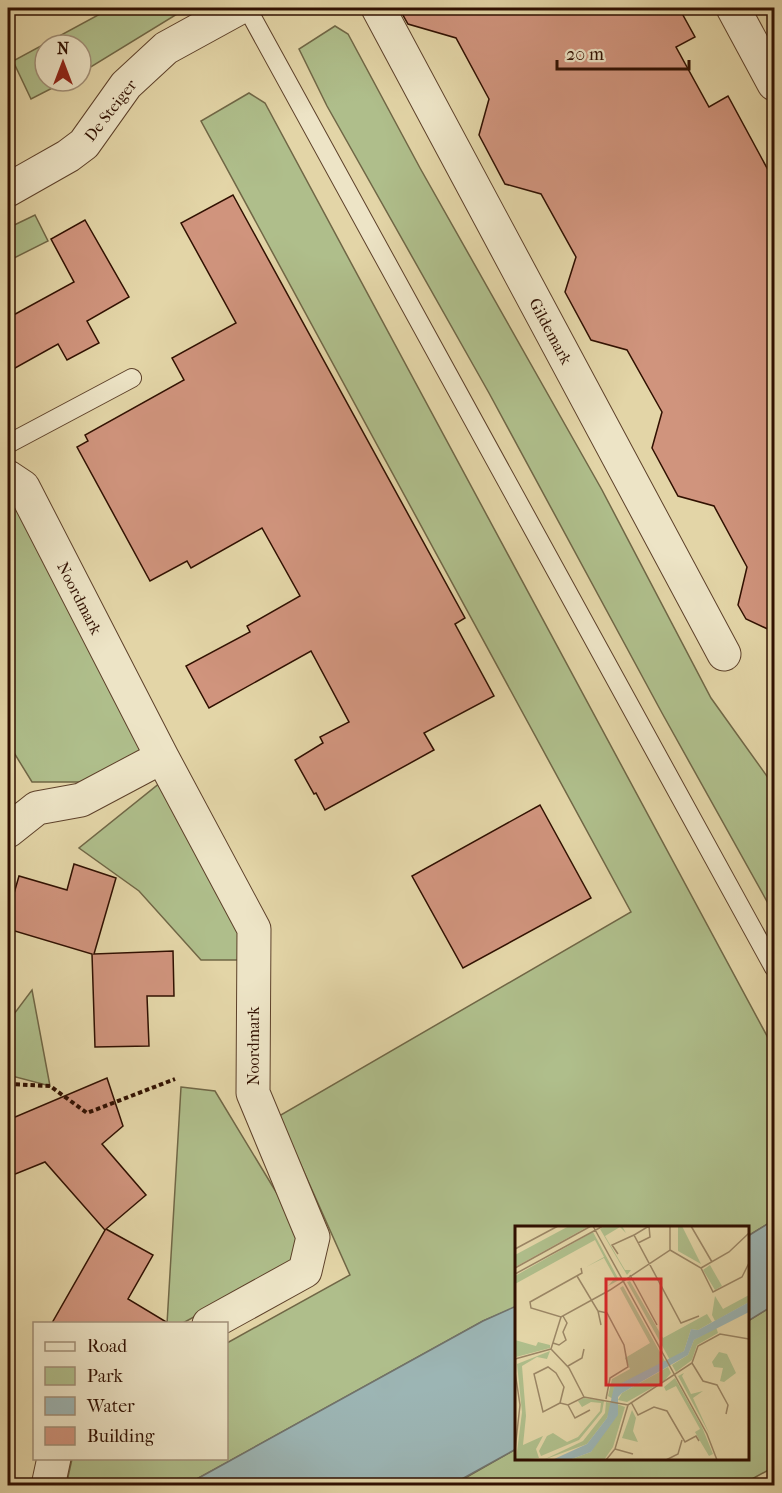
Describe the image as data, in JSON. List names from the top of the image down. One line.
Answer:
{"streets":{"street":["De Steiger","Gildemark","Noordmark"]},"legend":["Road","Park","Water","Building"],"scale_bar":"20 m","north":"top"}
